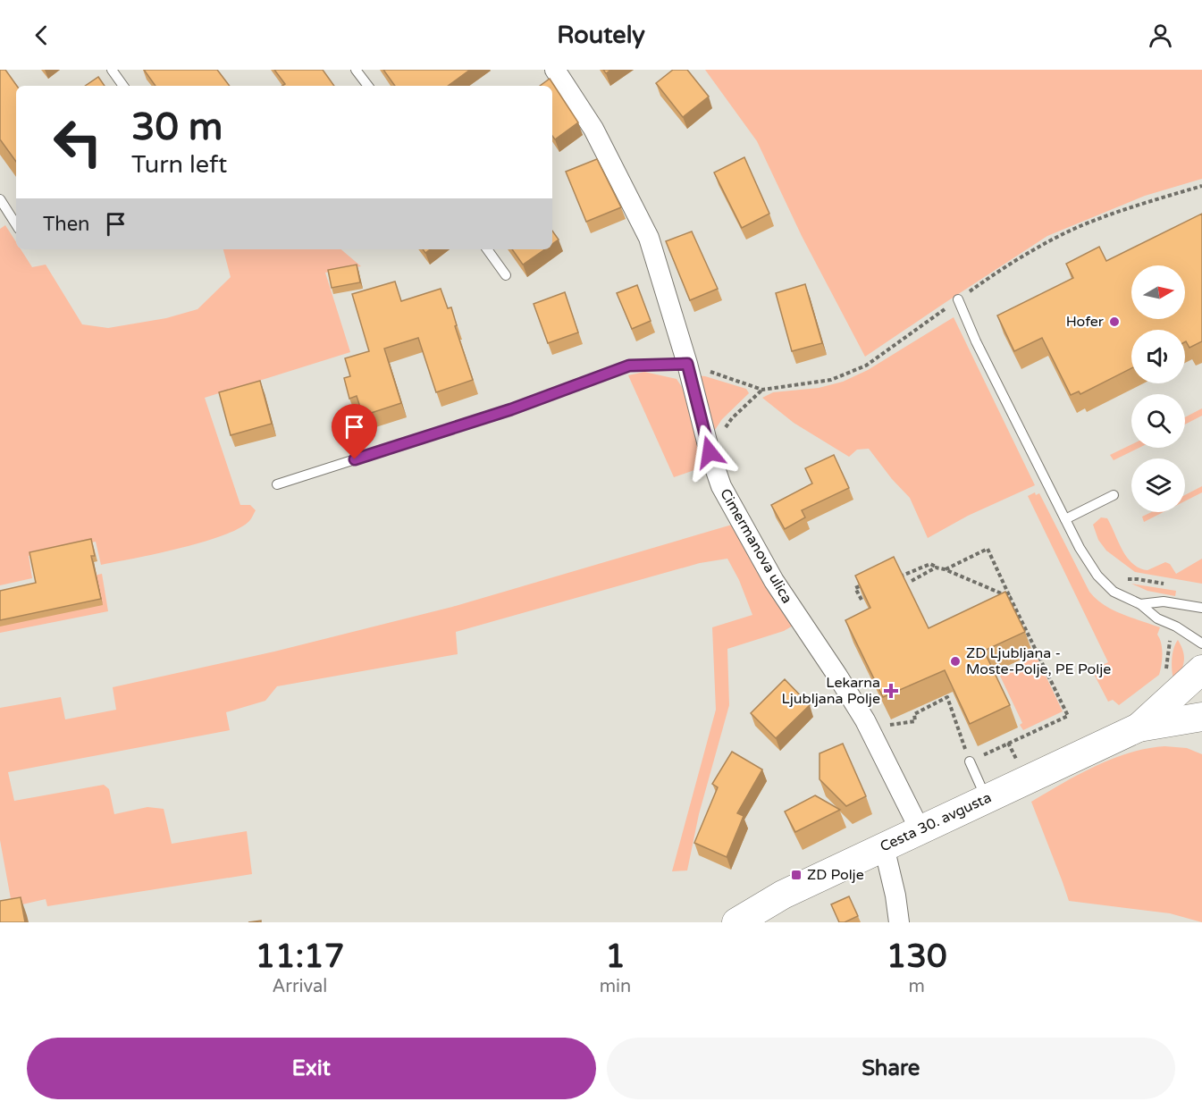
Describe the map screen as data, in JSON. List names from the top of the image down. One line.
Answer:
{"streets":{"street":["Cimermanova ulica","Cesta 30. avgusta"]},"crossings":[["Cimermanova ulica","Cesta 30. avgusta"]],"places":{"other":["Hofer","ZD Ljubljana - Moste-Polje, PE Polje"],"health":["Lekarna Ljubljana Polje"],"transit":["ZD Polje"]},"north":"right","page":{"header":"Routely","turn":["30 m","Turn left"],"then":"Then","eta":["11:17","Arrival","1","min","130","m"],"buttons":["Exit","Share"]}}
